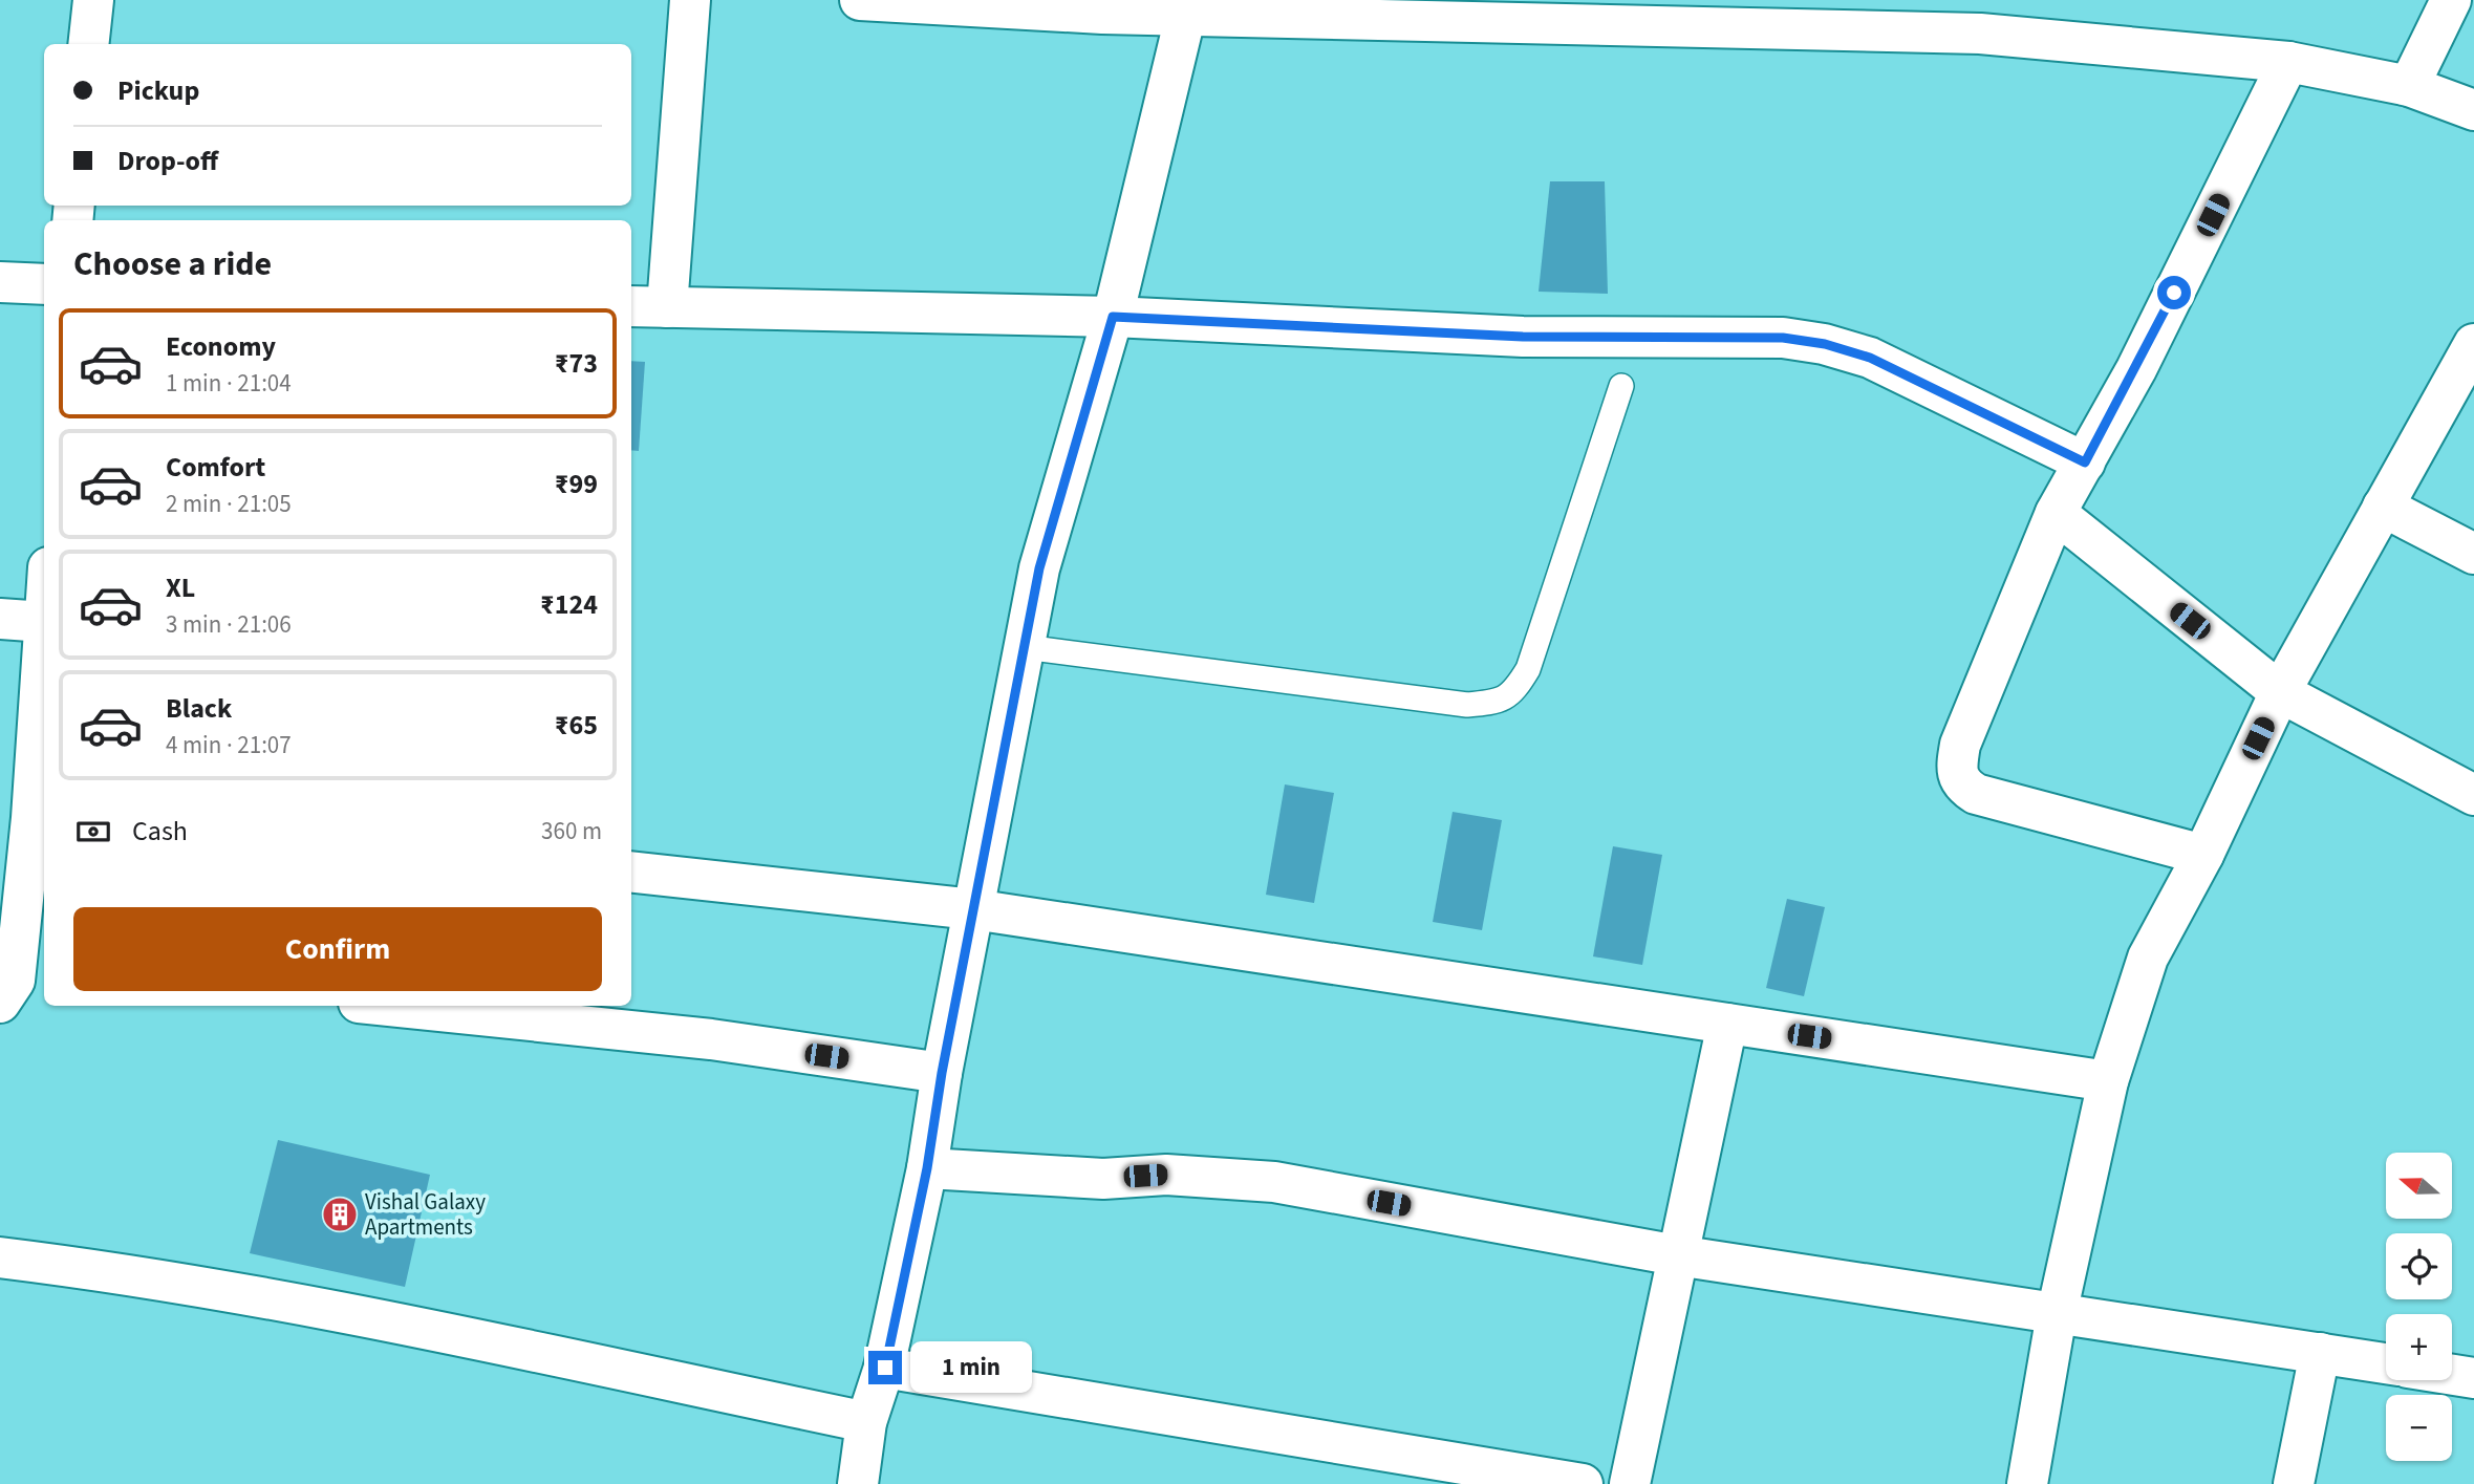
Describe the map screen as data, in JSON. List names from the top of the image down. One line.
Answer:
{"places":{"building":["Vishal Galaxy Apartments"]},"north":"left","page":{"banner":["Pickup","Drop-off"],"heading":"Choose a ride","list":[{"name":"Economy","note":"1 min · 21:04","value":"₹73"},{"name":"Comfort","note":"2 min · 21:05","value":"₹99"},{"name":"XL","note":"3 min · 21:06","value":"₹124"},{"name":"Black","note":"4 min · 21:07","value":"₹65"}],"pay":["Cash","360 m"],"buttons":"Confirm","map_buttons":["+","−"],"bubble":"1 min"}}
